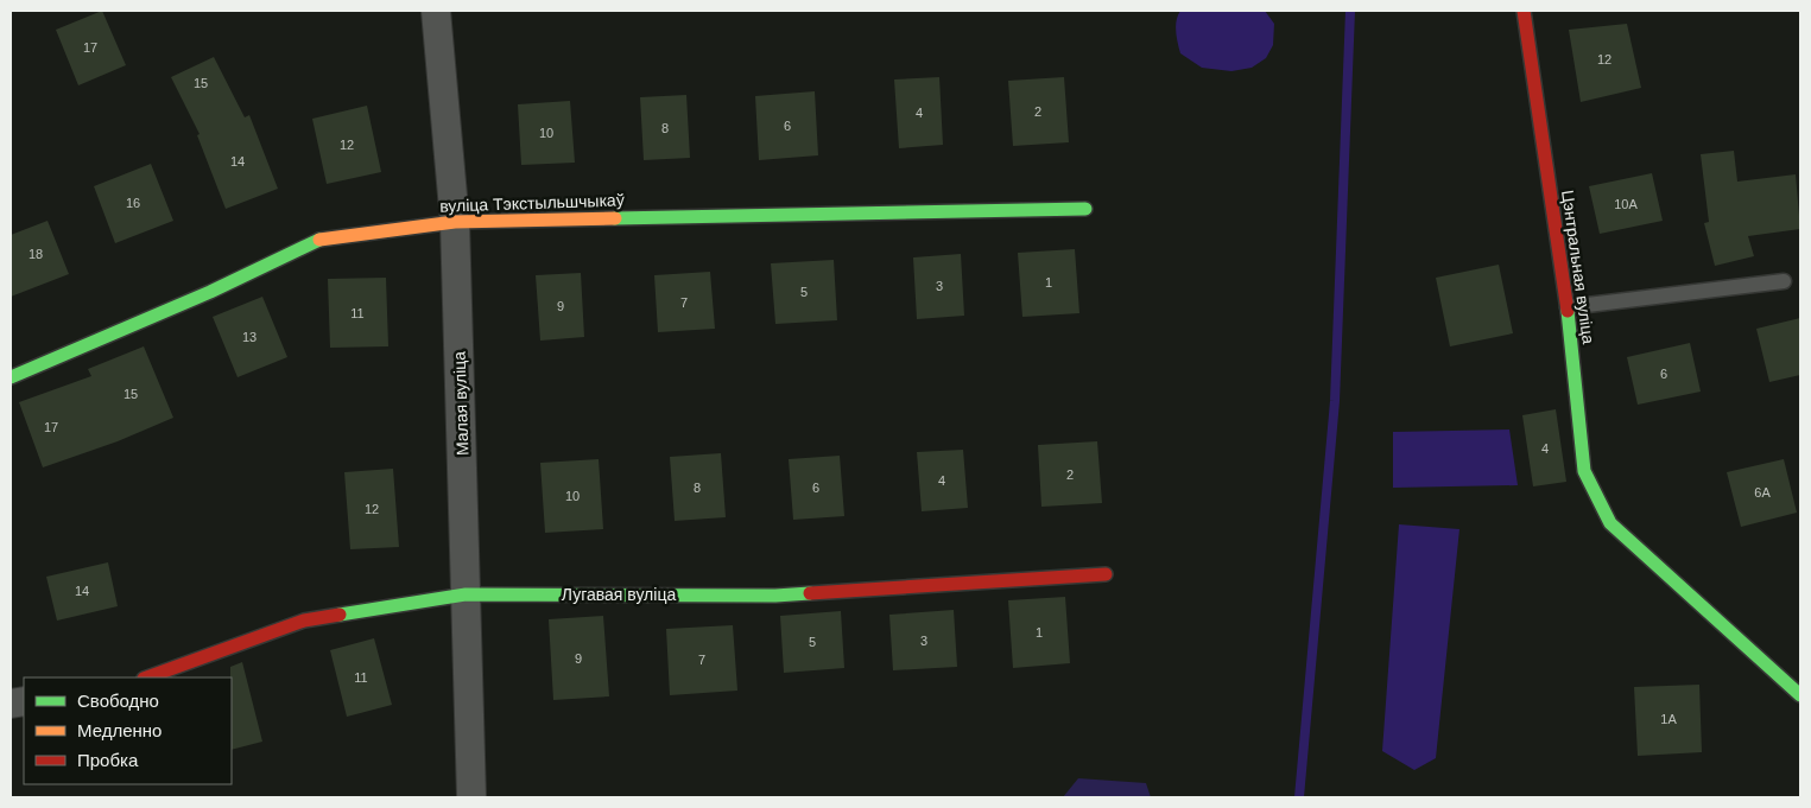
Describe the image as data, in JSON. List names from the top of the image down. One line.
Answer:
{"streets":{"street":["вуліца Тэкстыльшчыкаў","Цэнтральная вуліца","Малая вуліца","Лугавая вуліца"]},"crossings":[["вуліца Тэкстыльшчыкаў","Малая вуліца"],["Малая вуліца","Лугавая вуліца"]],"house_numbers":["17","12","15","2","4","6","8","10","12","14","16","10А","18","1","3","5","7","9","11","13","6","15","17","4","2","4","8","6","6А","10","12","14","1","3","5","9","7","11","1А"],"legend":["Свободно","Медленно","Пробка"]}
